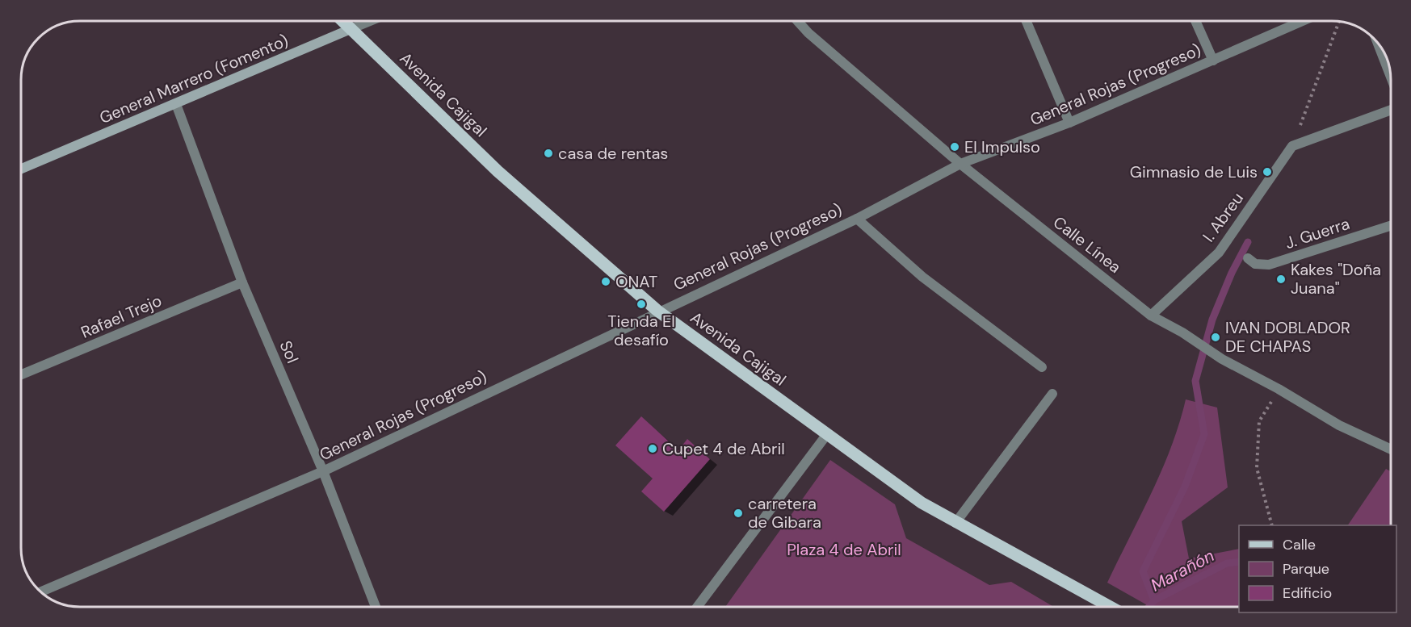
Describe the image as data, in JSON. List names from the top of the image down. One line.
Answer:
{"streets":{"main road":["Avenida Cajigal"],"street":["General Marrero (Fomento)","General Rojas (Progreso)","I. Abreu","J. Guerra","Calle Línea","Rafael Trejo","Sol"]},"crossings":[["General Marrero (Fomento)","Avenida Cajigal"],["General Marrero (Fomento)","Sol"],["General Rojas (Progreso)","Avenida Cajigal"],["General Rojas (Progreso)","Calle Línea"],["General Rojas (Progreso)","Sol"],["I. Abreu","Calle Línea"],["Rafael Trejo","Sol"]],"water":["Marañón"],"parks":["Plaza 4 de Abril"],"places":["El Impulso","casa de rentas","Gimnasio de Luis","Kakes \"Doña Juana\"","ONAT","Tienda El desafío","IVAN DOBLADOR DE CHAPAS","Cupet 4 de Abril","carretera de Gibara"],"legend":["Calle","Parque","Edificio"]}
